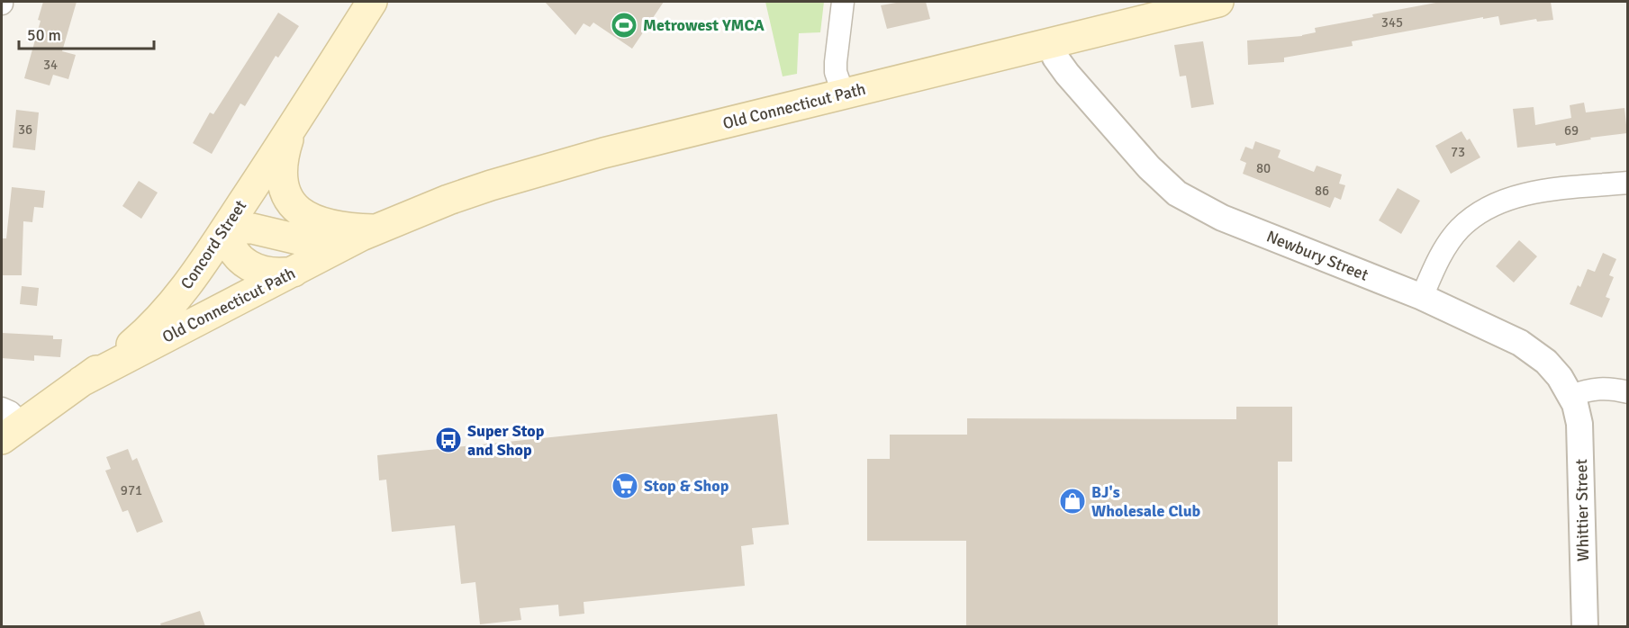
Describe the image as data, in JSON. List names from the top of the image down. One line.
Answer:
{"streets":{"main road":["Old Connecticut Path","Concord Street"],"street":["Newbury Street","Whittier Street"]},"crossings":[["Old Connecticut Path","Concord Street"],["Old Connecticut Path","Newbury Street"],["Newbury Street","Whittier Street"]],"places":{"sports":["Metrowest YMCA"],"bus stop":["Super Stop and Shop"],"supermarket":["Stop & Shop"],"shop":["BJ's Wholesale Club"]},"house_numbers":["345","34","36","69","73","80","86","971"],"scale_bar":"50 m"}
